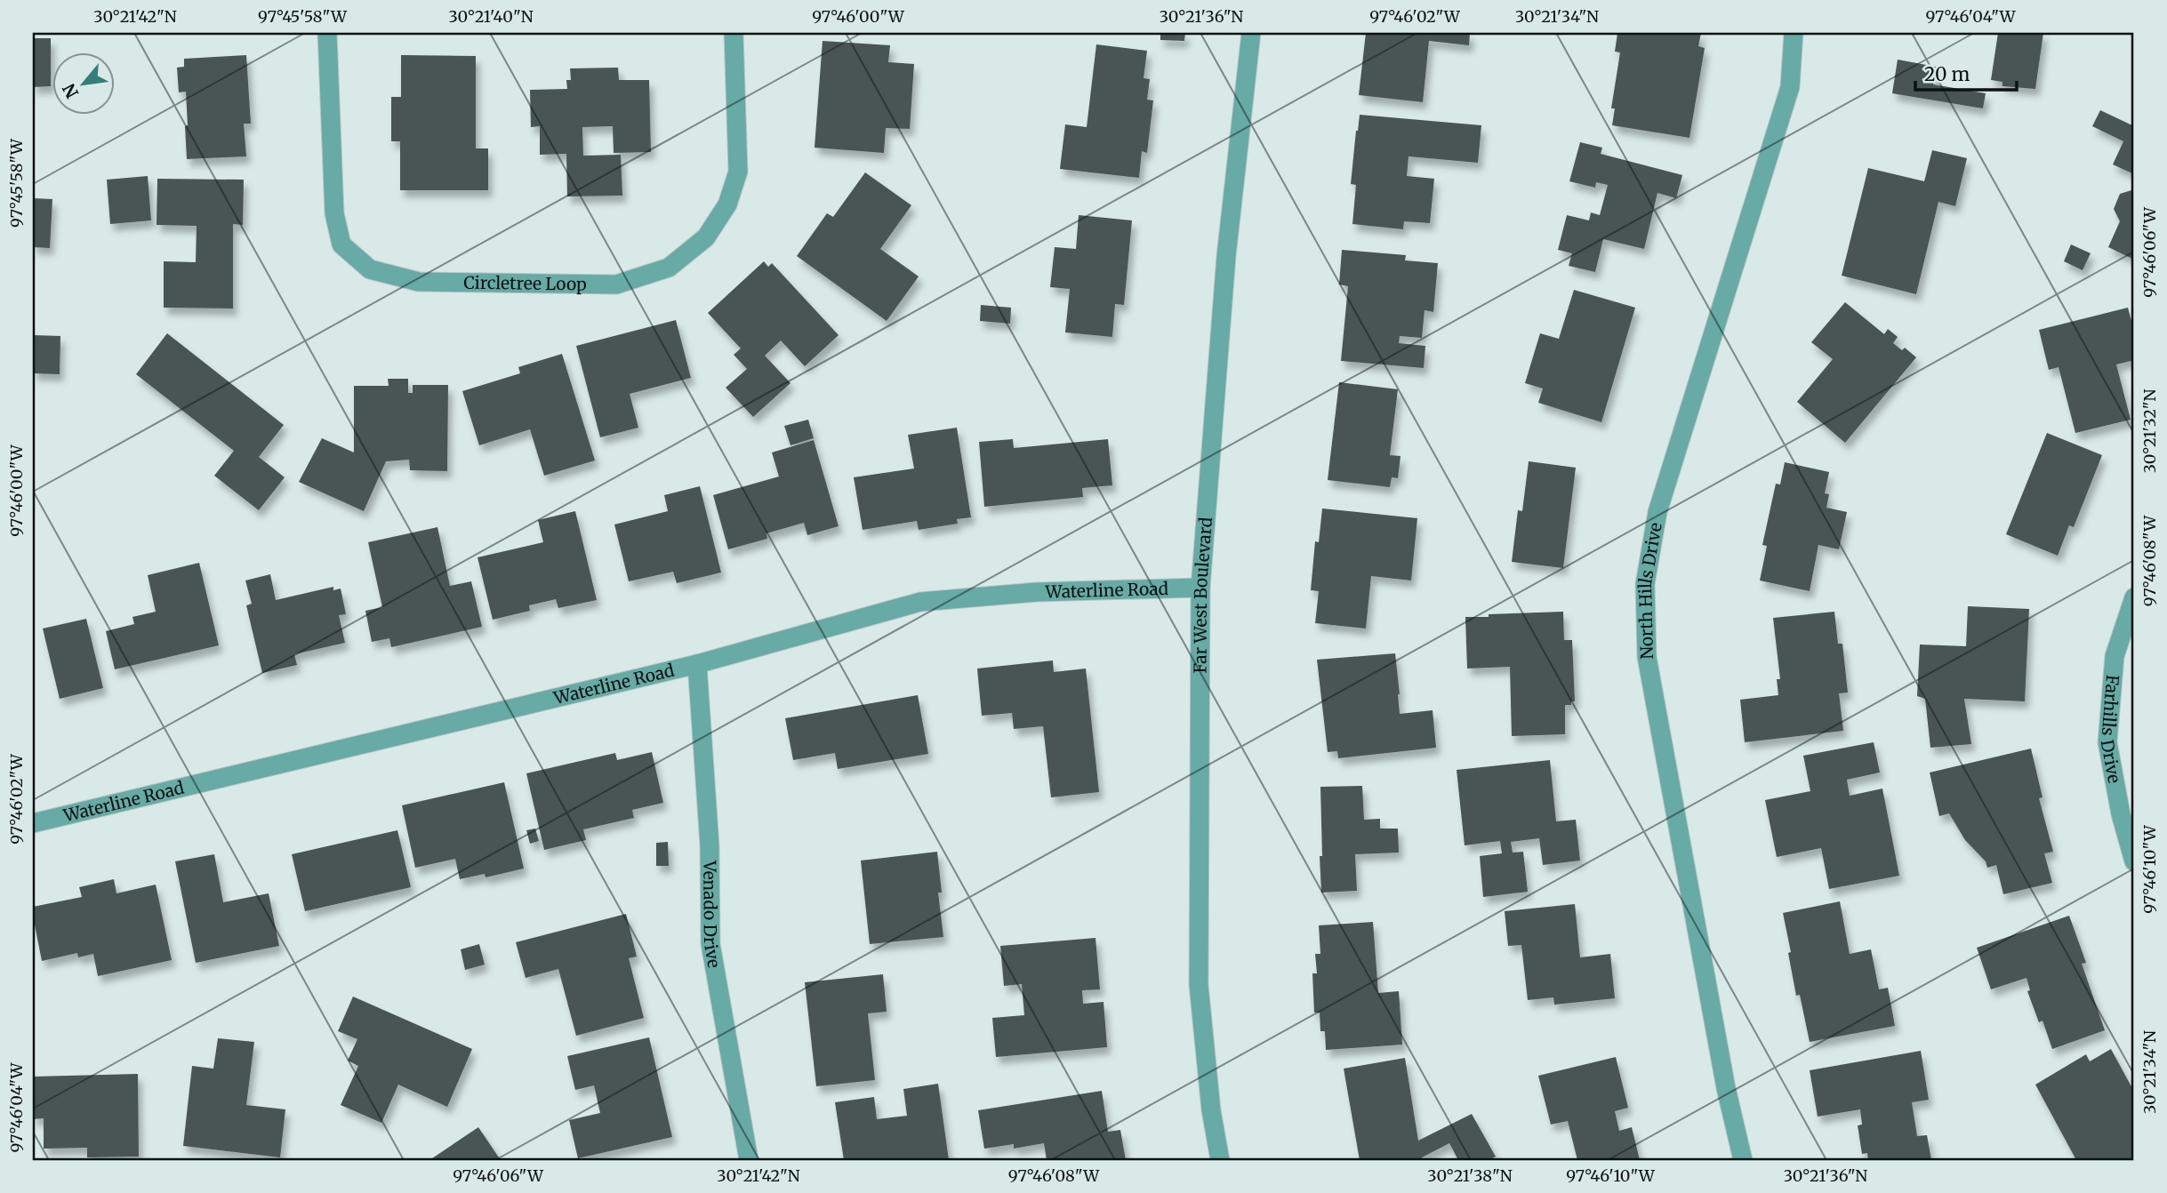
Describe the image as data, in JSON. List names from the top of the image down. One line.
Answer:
{"streets":{"street":["Circletree Loop","Waterline Road","North Hills Drive","Far West Boulevard","Farhills Drive","Venado Drive"]},"crossings":[["Waterline Road","Far West Boulevard"],["Waterline Road","Venado Drive"]],"scale_bar":"20 m","north":"bottom left","coordinates":["30°21'42\"N","97°45'58\"W","30°21'40\"N","97°46'00\"W","30°21'36\"N","97°46'02\"W","30°21'34\"N","97°46'04\"W","97°46'06\"W","30°21'32\"N","97°46'08\"W","97°46'10\"W","30°21'38\"N"]}
